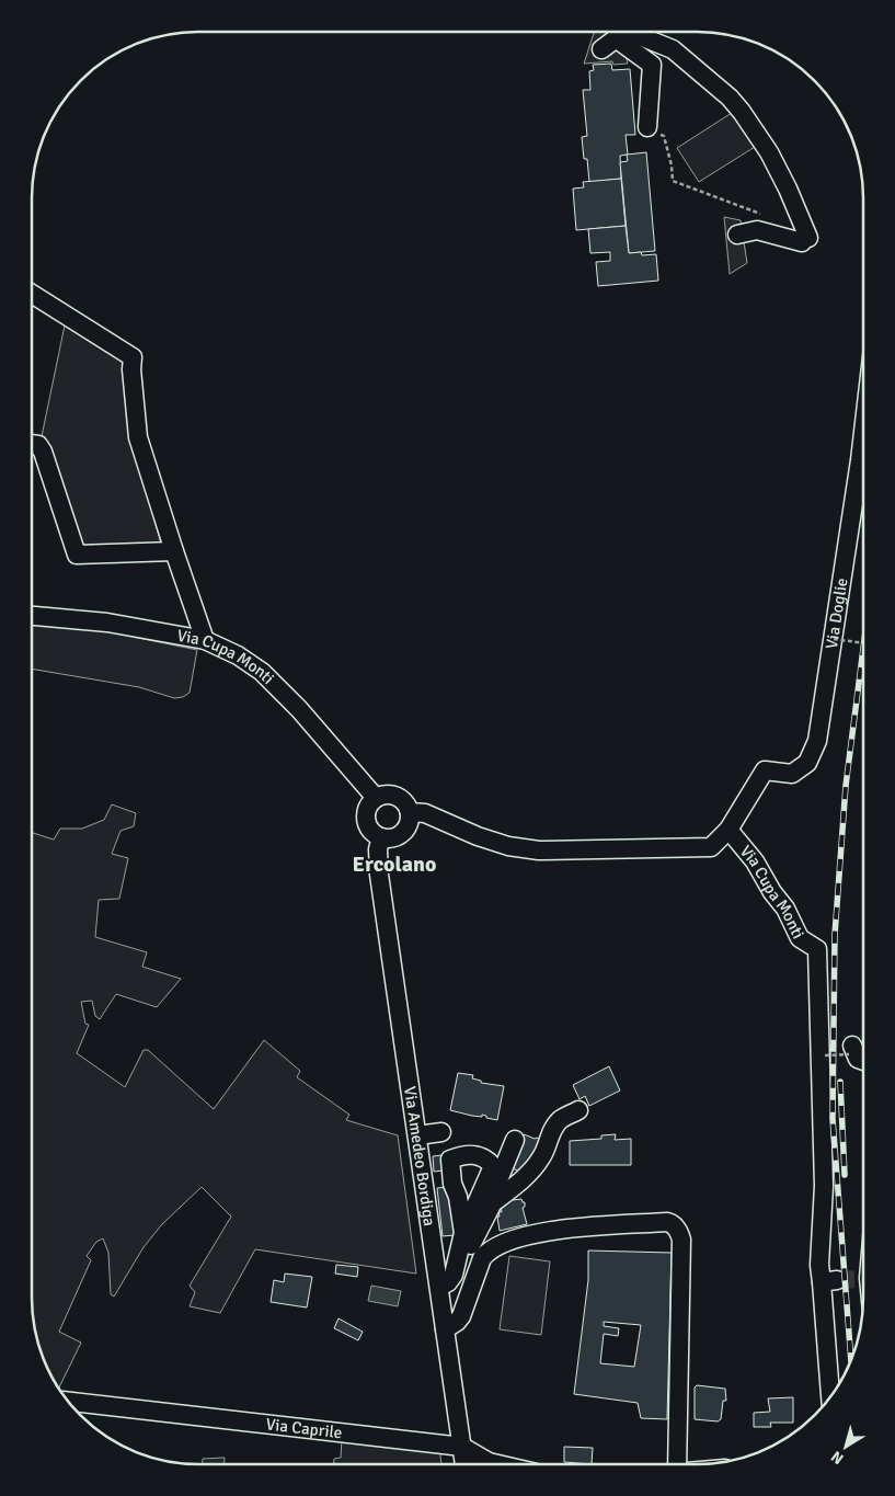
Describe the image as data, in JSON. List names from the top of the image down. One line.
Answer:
{"streets":{"street":["Via Doglie","Via Cupa Monti","Via Amedeo Bordiga","Via Caprile"]},"crossings":[["Via Doglie","Via Cupa Monti"],["Via Cupa Monti","Via Amedeo Bordiga"],["Via Amedeo Bordiga","Via Caprile"]],"districts":["Ercolano"],"north":"bottom left"}
